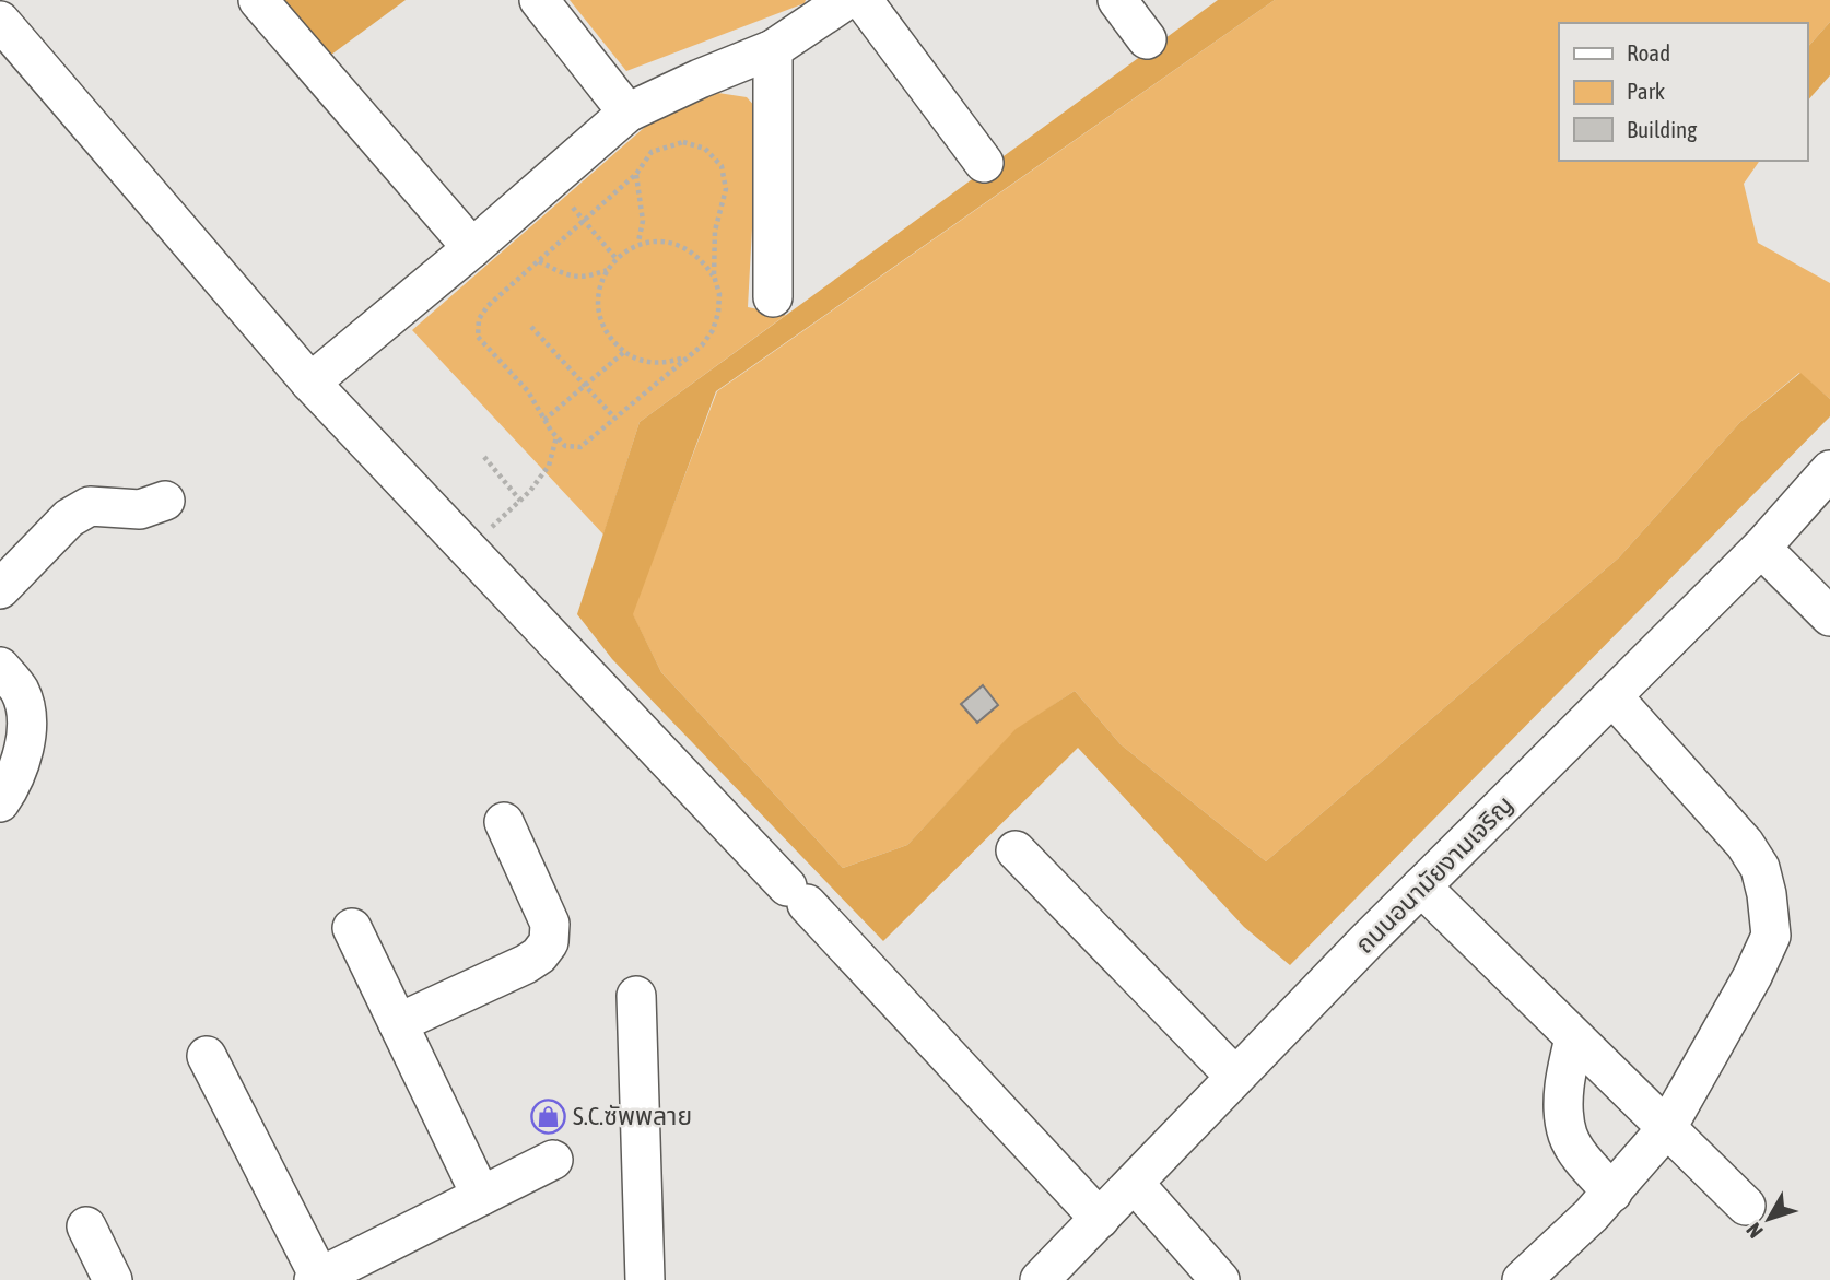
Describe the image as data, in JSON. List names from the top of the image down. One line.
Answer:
{"streets":{"street":["ถนนอนามัยงามเจริญ"]},"places":{"shop":["S.C.ซัพพลาย"]},"legend":["Road","Park","Building"],"north":"bottom left"}
